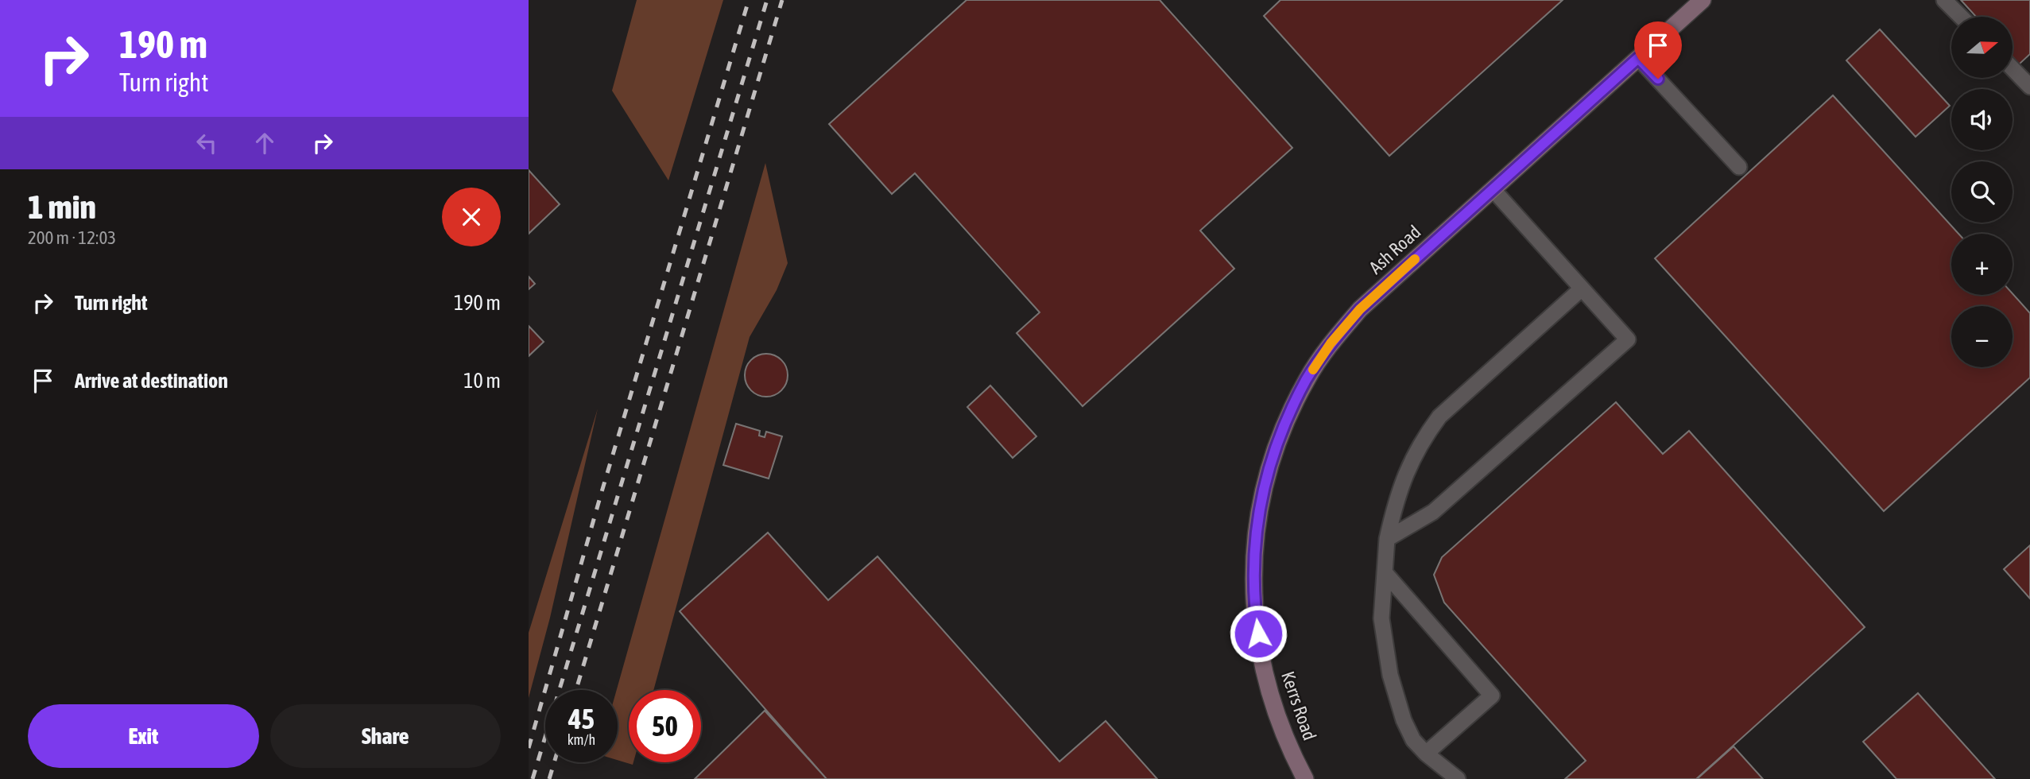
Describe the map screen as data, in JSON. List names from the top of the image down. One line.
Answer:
{"streets":{"main road":["Ash Road","Kerrs Road"]},"crossings":[["Ash Road","Kerrs Road"]],"north":"right","page":{"turn":["190 m","Turn right"],"map_buttons":["+","−"],"heading":["1 min","200 m · 12:03"],"list":[{"name":"Turn right","value":"190 m"},{"name":"Arrive at destination","value":"10 m"}],"speed":"45 km/h","limit":"50","buttons":["Exit","Share"]}}
